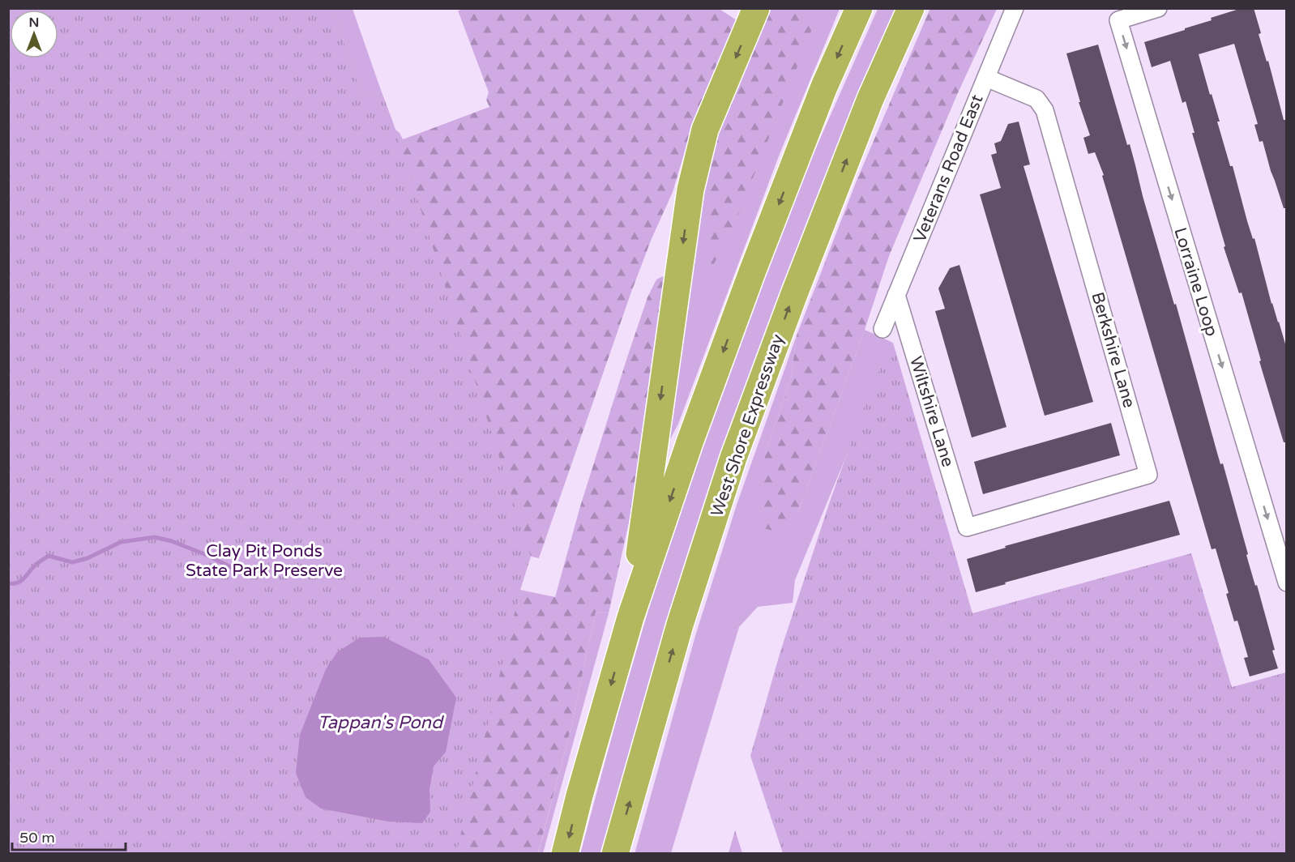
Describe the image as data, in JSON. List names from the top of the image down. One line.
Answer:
{"streets":{"highway":["West Shore Expressway"],"street":["Veterans Road East","Lorraine Loop","Berkshire Lane","Wiltshire Lane"]},"crossings":[["Veterans Road East","Berkshire Lane"],["Veterans Road East","Wiltshire Lane"],["Berkshire Lane","Wiltshire Lane"]],"one_way":["Lorraine Loop"],"water":["Tappan's Pond"],"parks":["Clay Pit Ponds State Park Preserve"],"scale_bar":"50 m","north":"top"}
